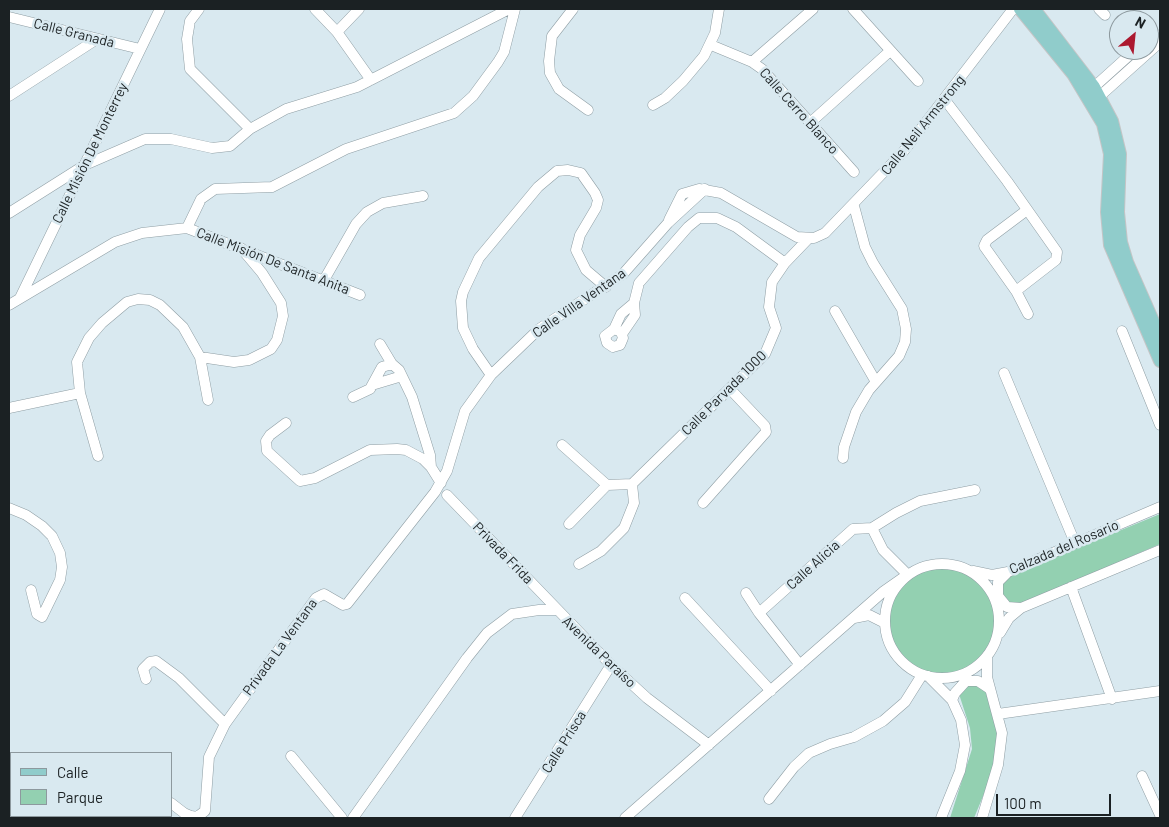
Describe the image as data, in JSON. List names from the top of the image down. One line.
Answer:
{"streets":{"street":["Calle Granada","Calle Cerro Blanco","Calle Neil Armstrong","Calle Misión De Monterrey","Calle Misión De Santa Anita","Calle Villa Ventana","Calle Parvada 1000","Calzada del Rosario","Privada Frida","Calle Alicia","Privada La Ventana","Avenida Paraíso","Calle Prisca"]},"crossings":[["Calle Granada","Calle Misión De Monterrey"],["Calle Neil Armstrong","Calle Villa Ventana"],["Calle Neil Armstrong","Calle Parvada 1000"],["Calle Misión De Monterrey","Calle Misión De Santa Anita"],["Calle Villa Ventana","Calle Parvada 1000"],["Calle Villa Ventana","Privada La Ventana"],["Privada Frida","Avenida Paraíso"],["Avenida Paraíso","Calle Prisca"]],"legend":["Calle","Parque"],"scale_bar":"100 m","north":"top right"}
